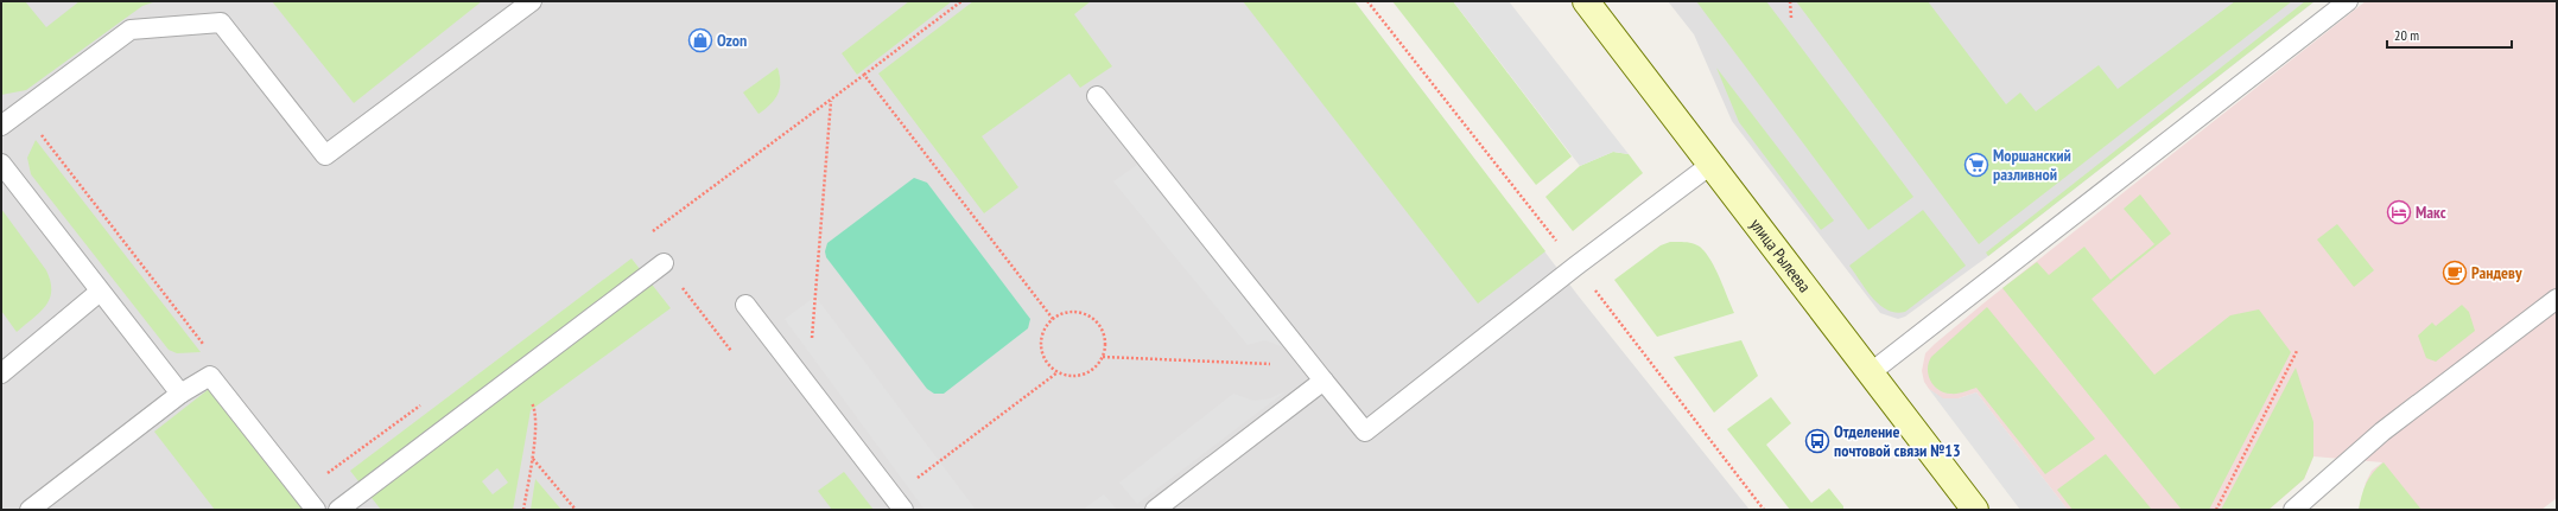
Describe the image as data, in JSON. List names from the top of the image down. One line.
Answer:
{"streets":{"main road":["улица Рылеева"]},"places":{"shop":["Ozon"],"supermarket":["Моршанский разливной"],"hotel":["Макс"],"cafe":["Рандеву"],"bus stop":["Отделение почтовой связи №13"]},"scale_bar":"20 m"}
